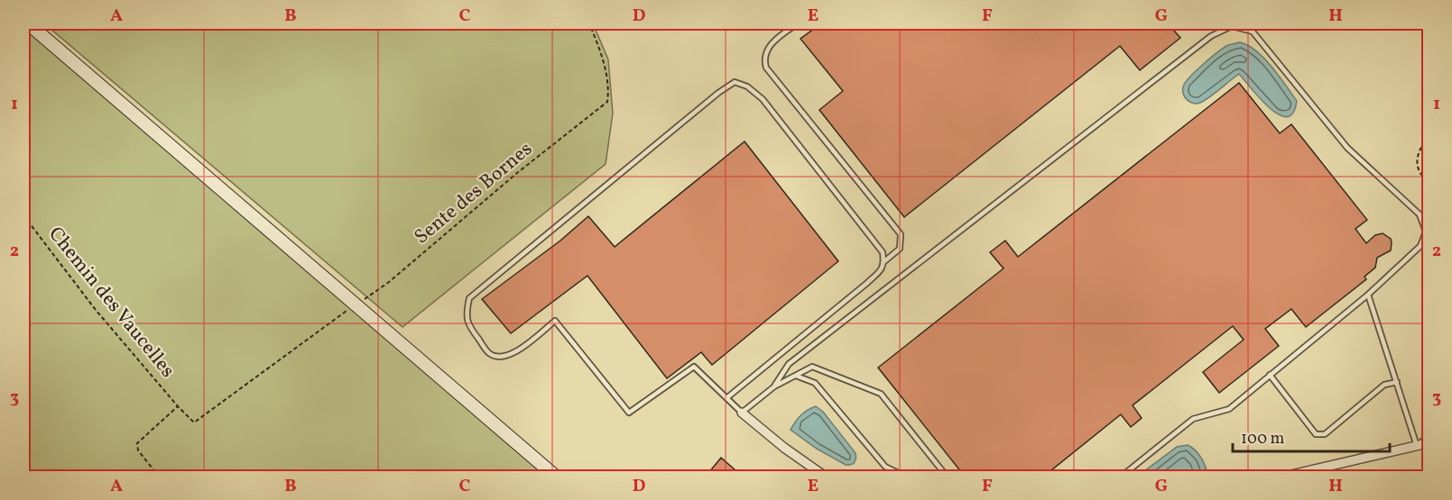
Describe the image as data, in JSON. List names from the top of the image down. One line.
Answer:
{"streets":{"path":["Sente des Bornes","Chemin des Vaucelles"]},"crossings":[["Sente des Bornes","Chemin des Vaucelles"]],"scale_bar":"100 m","grid":{"columns":["A","B","C","D","E","F","G","H"],"rows":["1","2","3"]}}
